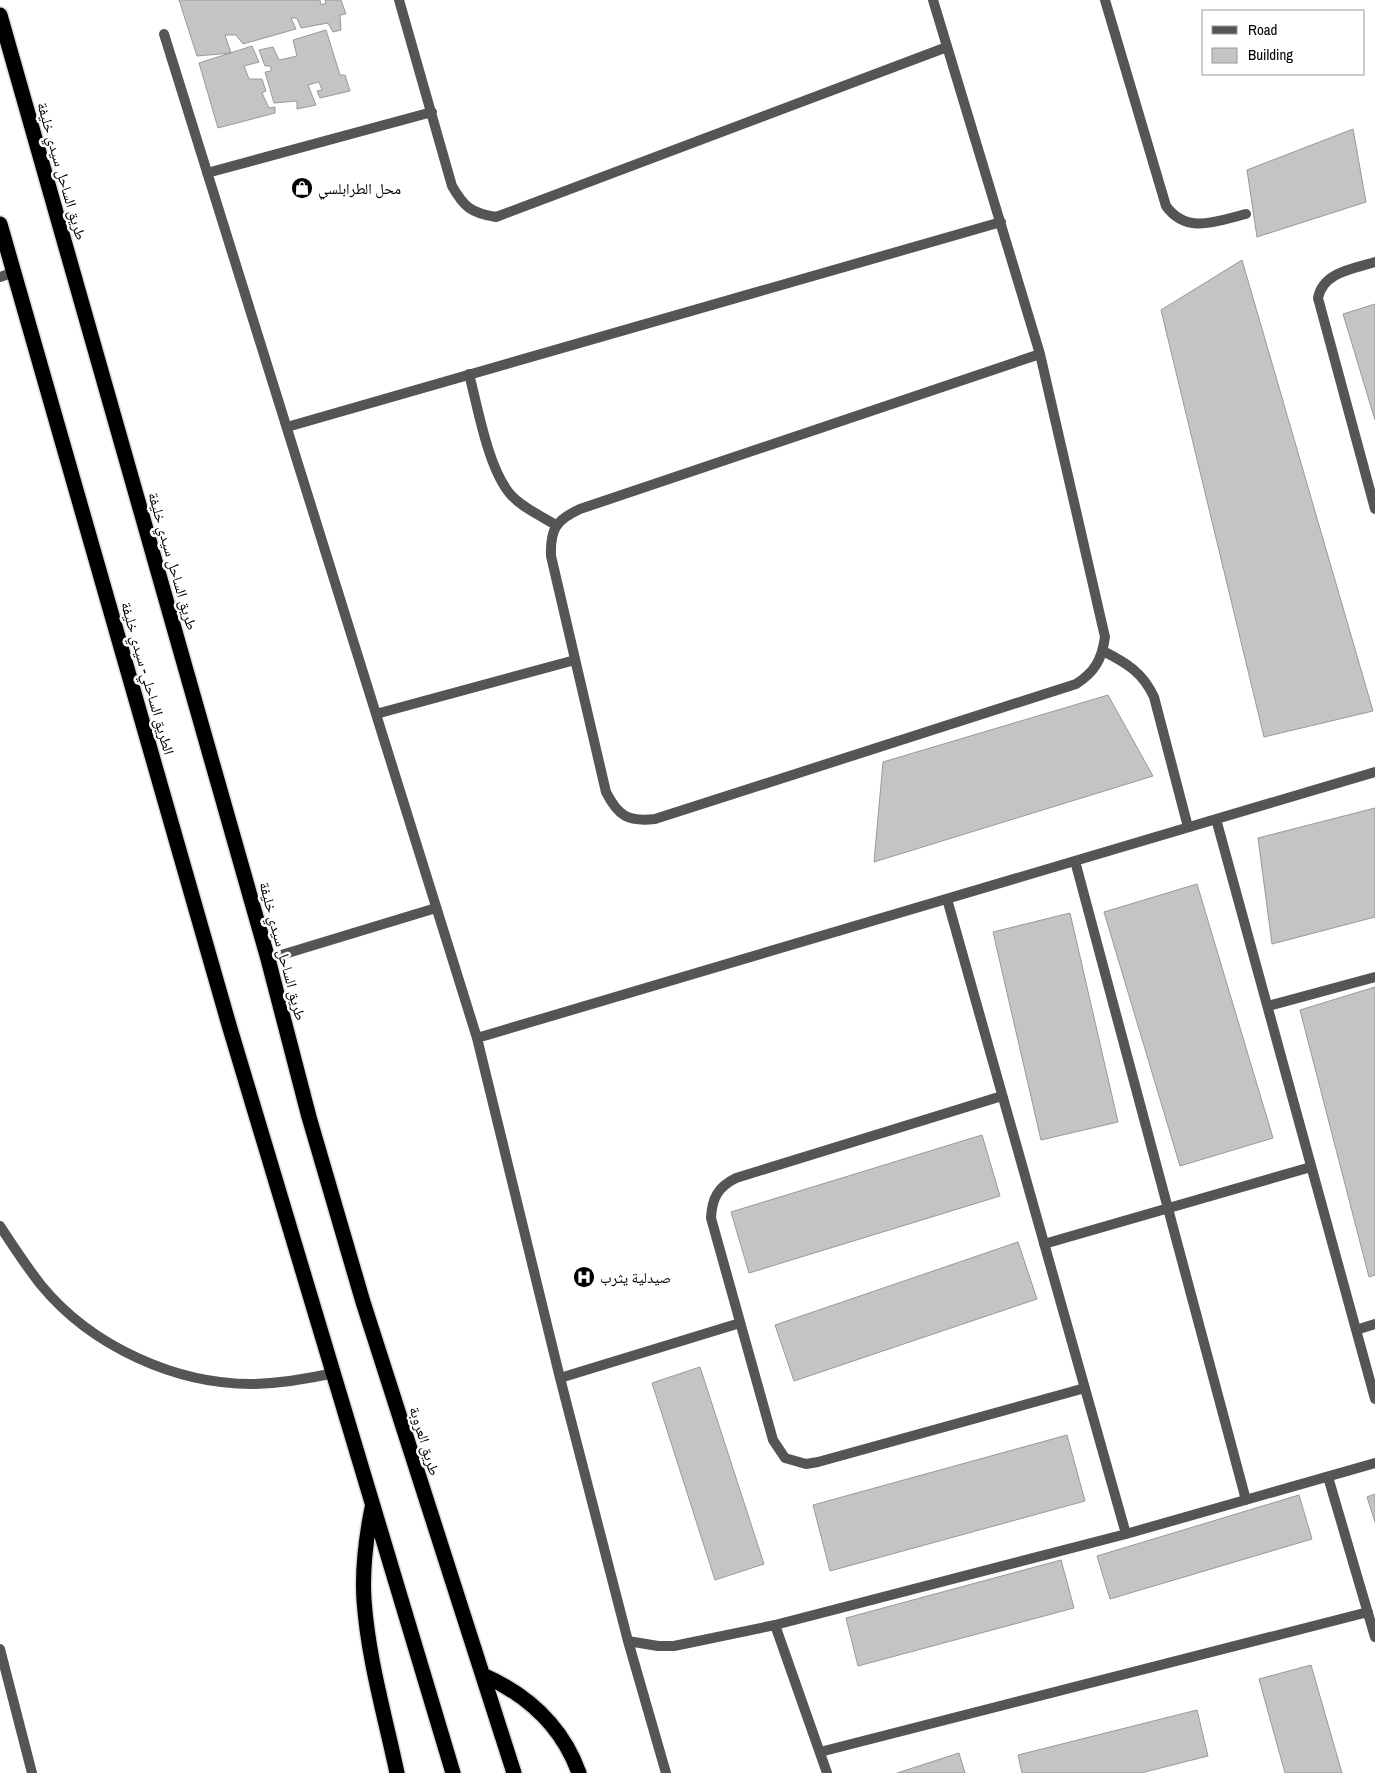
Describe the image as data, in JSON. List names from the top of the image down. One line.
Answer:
{"streets":{"highway":["طريق الساحل سيدي خليفة","الطريق الساحلي- سيدي خليفة","طريق العروبة"]},"crossings":[["طريق الساحل سيدي خليفة","طريق العروبة"]],"places":{"shop":["محل الطرابلسي"],"hospital":["صيدلية يثرب"]},"legend":["Road","Building"]}
